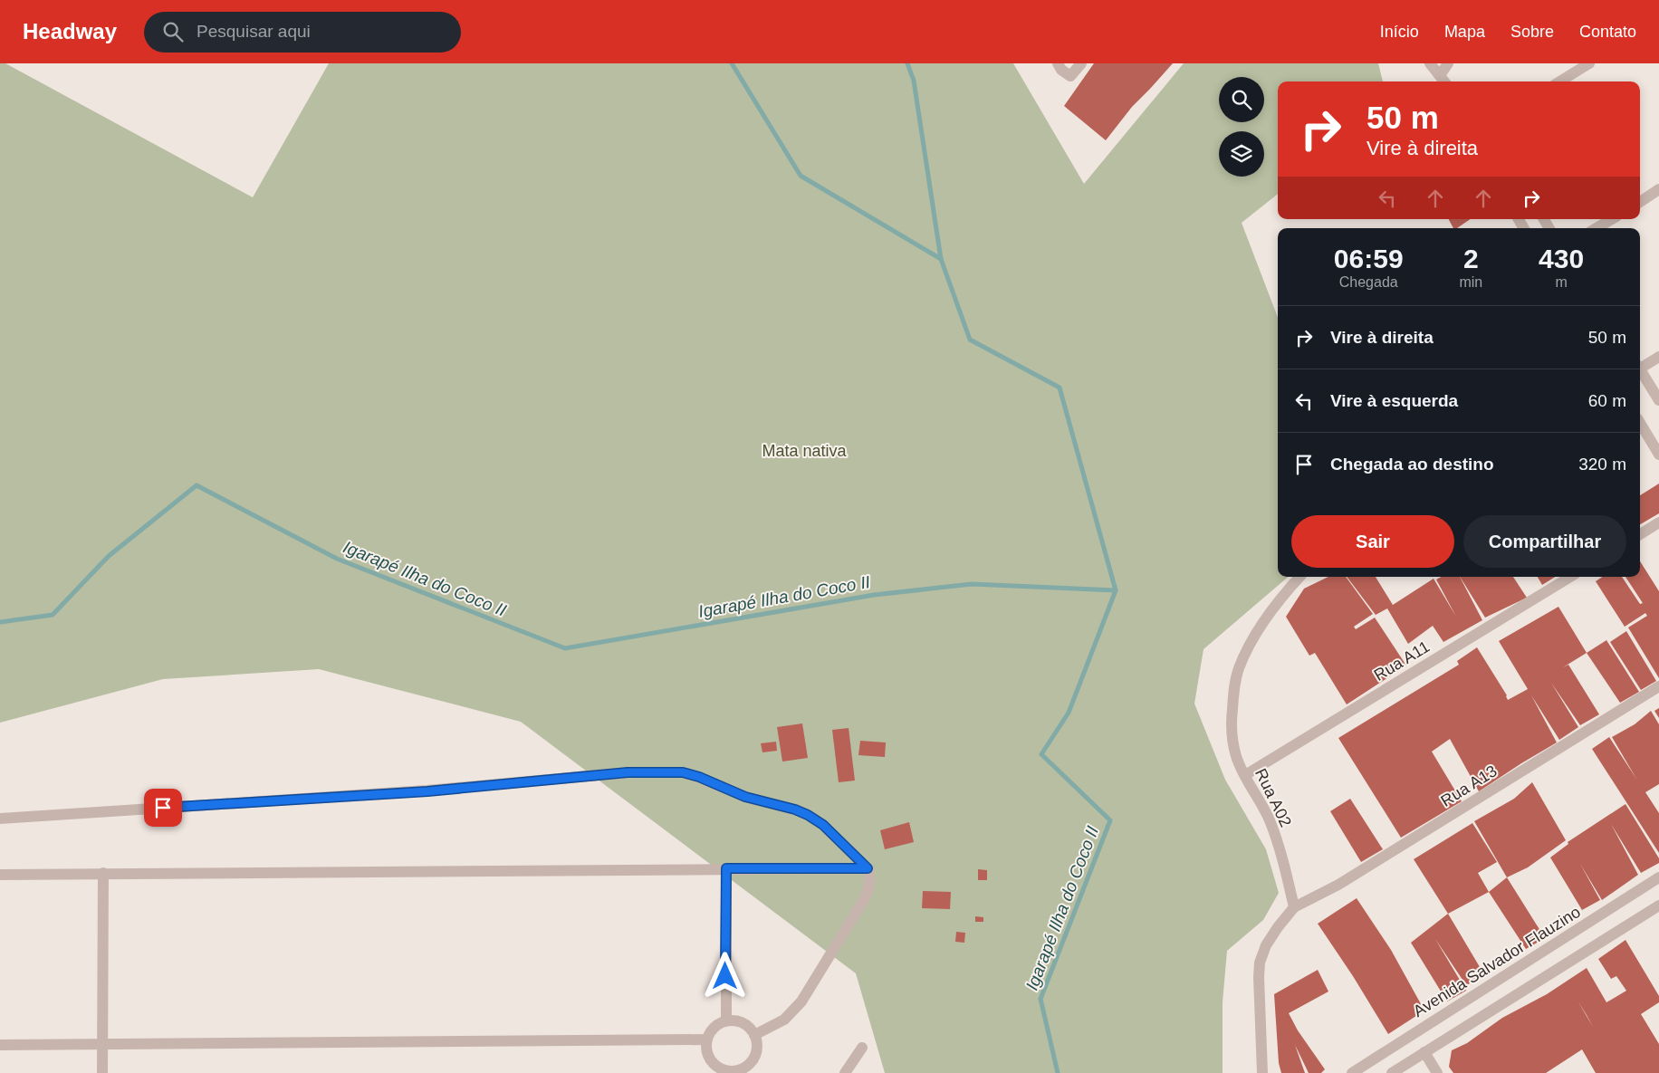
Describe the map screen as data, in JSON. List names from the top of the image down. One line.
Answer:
{"streets":{"street":["Rua A11","Rua A13","Rua A02","Avenida Salvador Flauzino"]},"crossings":[["Rua A11","Rua A02"],["Rua A13","Rua A02"]],"water":["Igarapé Ilha do Coco II"],"parks":["Mata nativa"],"page":{"header":"Headway","search":"Pesquisar aqui","nav":["Início","Mapa","Sobre","Contato"],"turn":["50 m","Vire à direita"],"eta":["06:59","Chegada","2","min","430","m"],"list":[{"name":"Vire à direita","value":"50 m"},{"name":"Vire à esquerda","value":"60 m"},{"name":"Chegada ao destino","value":"320 m"}],"buttons":["Sair","Compartilhar"]}}
